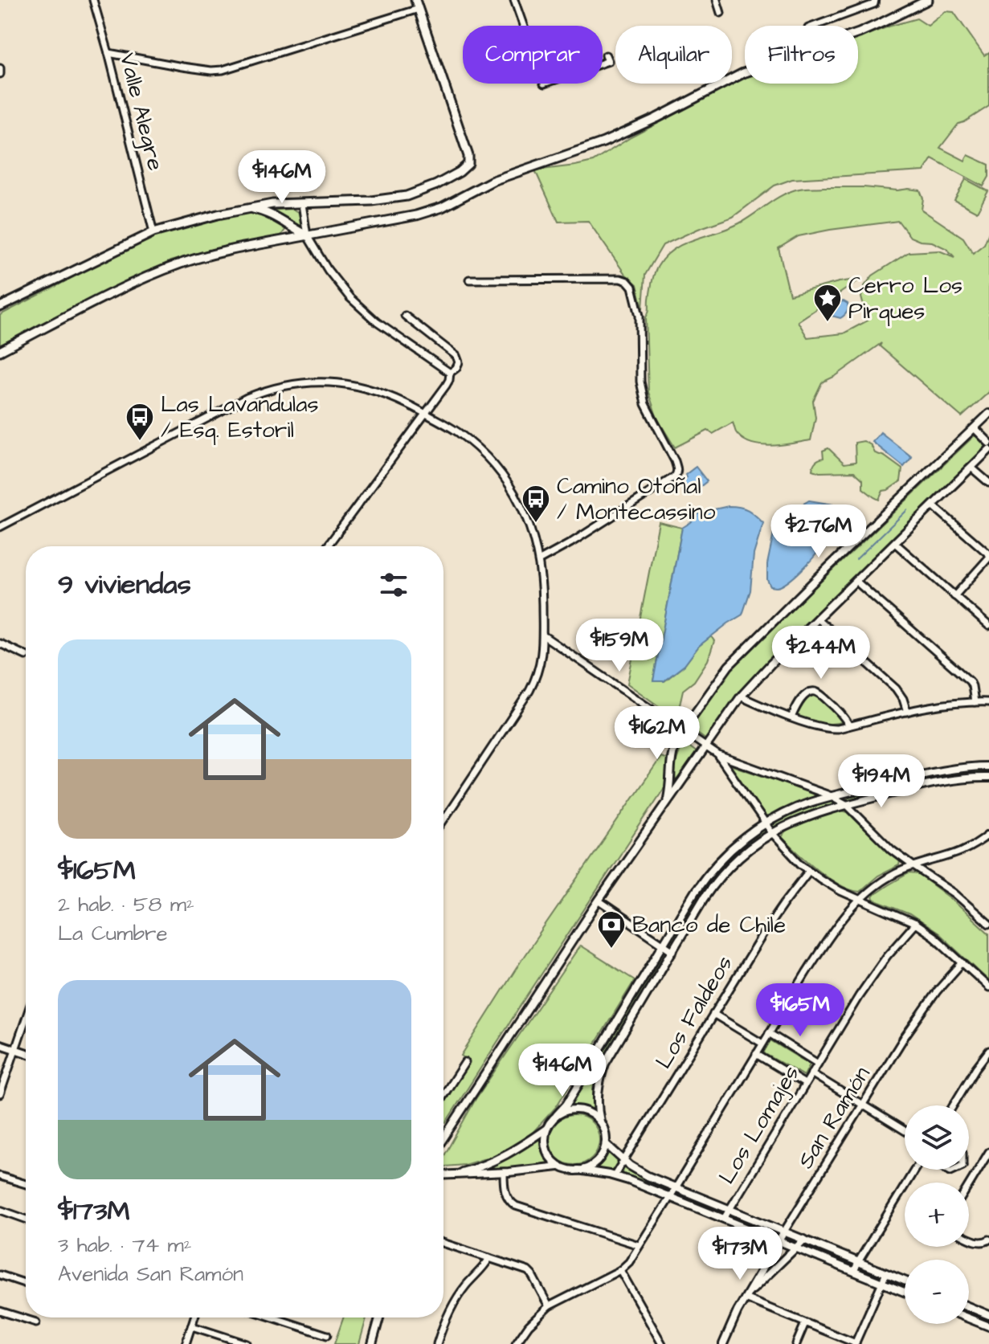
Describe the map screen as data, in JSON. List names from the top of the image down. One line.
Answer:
{"streets":{"street":["Valle Alegre","Los Faldeos","San Ramón","Los Lomajes"]},"places":{"place":["Cerro Los Pirques"],"bus stop":["Las Lavandulas / Esq. Estoril","Camino Otoñal / Montecassino"],"bank":["Banco de Chile"]},"page":{"chip":["Comprar","Alquilar","Filtros"],"price":["$146M","$276M","$159M","$244M","$162M","$194M","$165M","$146M","$173M"],"heading":"9 viviendas","list":[{"name":"$165M","note":"2 hab. · 58 m² · La Cumbre"},{"name":"$173M","note":"3 hab. · 74 m² · Avenida San Ramón"}],"map_buttons":["+","−"]}}
